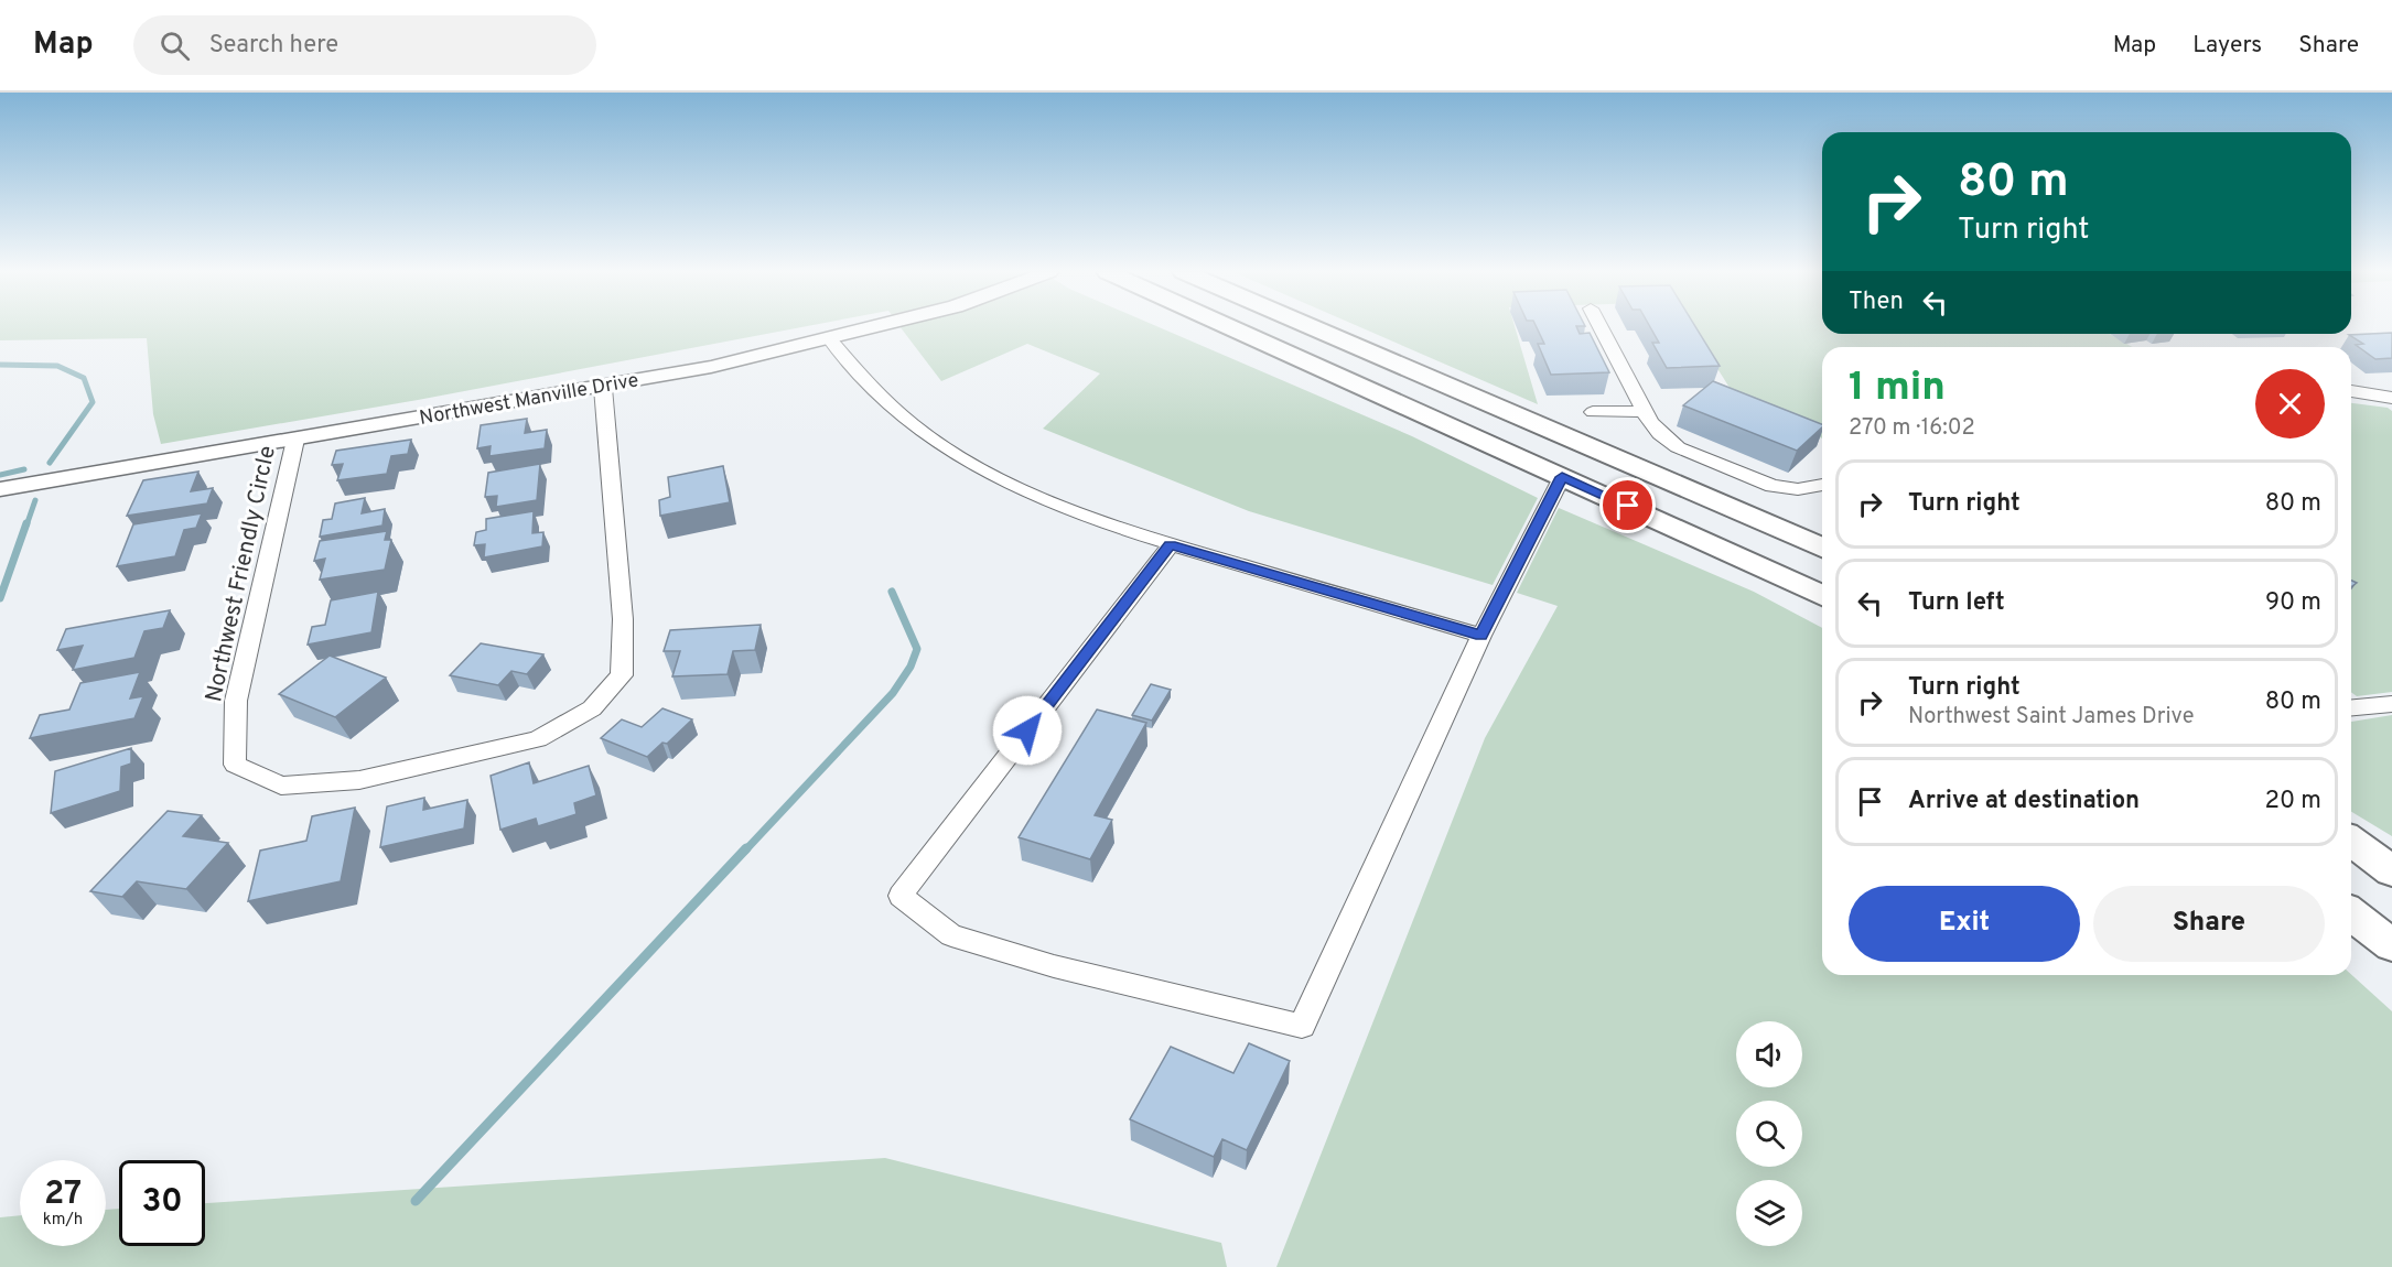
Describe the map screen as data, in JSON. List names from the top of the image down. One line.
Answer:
{"streets":{"street":["Northwest Manville Drive","Northwest Friendly Circle"]},"crossings":[["Northwest Manville Drive","Northwest Friendly Circle"]],"page":{"header":"Map","search":"Search here","nav":["Map","Layers","Share"],"turn":["80 m","Turn right"],"then":"Then","heading":["1 min","270 m · 16:02"],"list":[{"name":"Turn right","value":"80 m"},{"name":"Turn left","value":"90 m"},{"name":"Turn right","note":"Northwest Saint James Drive","value":"80 m"},{"name":"Arrive at destination","value":"20 m"}],"buttons":["Exit","Share"],"speed":"27 km/h","limit":"30"}}
